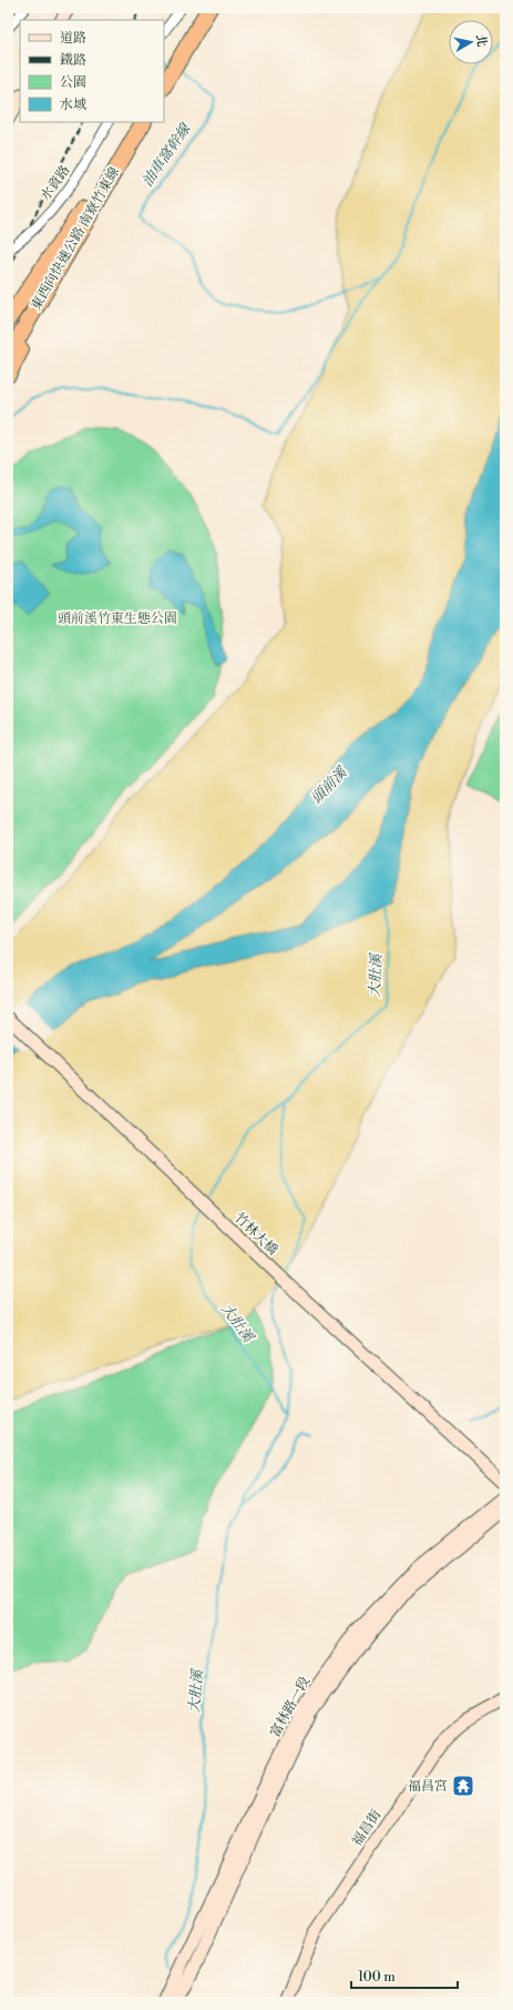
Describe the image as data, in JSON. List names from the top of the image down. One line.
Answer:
{"streets":{"highway":["東西向快速公路 南寮竹東線"],"main road":["竹林大橋","富林路一段","福昌街"],"street":["水資路"]},"water":["油車窩幹線","頭前溪","大肚溪"],"parks":["頭前溪竹東生態公園"],"places":{"temple":["福昌宮"]},"legend":["道路","鐵路","公園","水域"],"scale_bar":"100 m","north":"right"}
